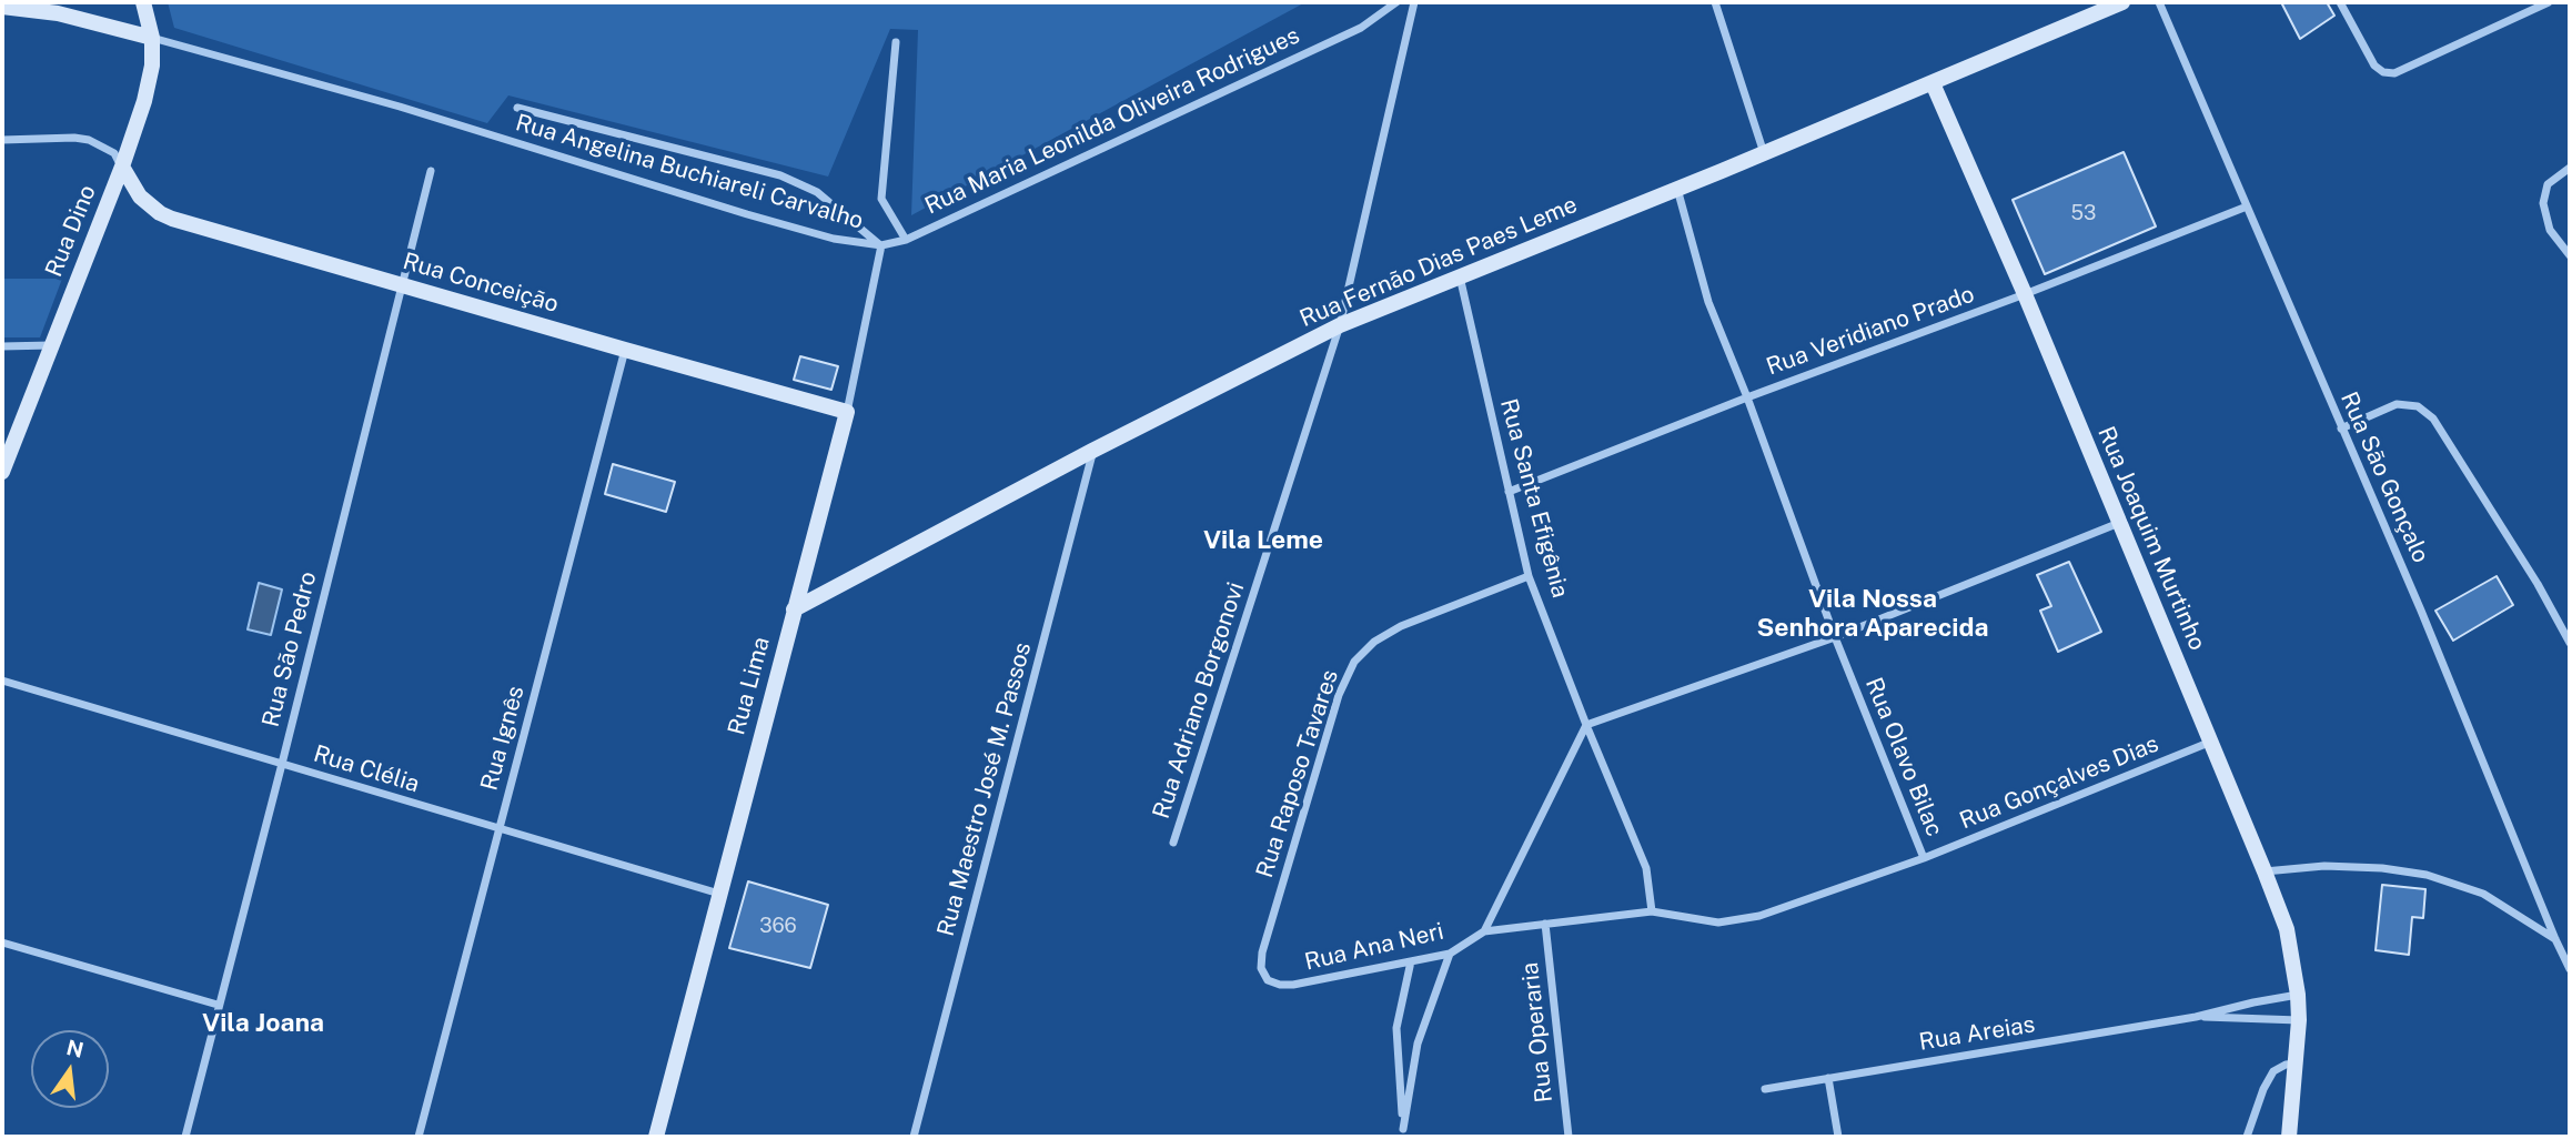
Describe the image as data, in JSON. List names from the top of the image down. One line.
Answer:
{"streets":{"main road":["Rua Dino","Rua Fernão Dias Paes Leme","Rua Conceição","Rua Joaquim Murtinho","Rua Lima"],"street":["Rua Maria Leonilda Oliveira Rodrigues","Rua Angelina Buchiareli Carvalho","Rua Veridiano Prado","Rua São Gonçalo","Rua Santa Efigênia","Rua São Pedro","Rua Adriano Borgonovi","Rua Ignês","Rua Olavo Bilac","Rua Clélia","Rua Raposo Tavares","Rua Gonçalves Dias","Rua Maestro José M. Passos","Rua Ana Neri","Rua Operaria","Rua Areias"]},"crossings":[["Rua Maria Leonilda Oliveira Rodrigues","Rua Angelina Buchiareli Carvalho"],["Rua Maria Leonilda Oliveira Rodrigues","Rua Lima"],["Rua Angelina Buchiareli Carvalho","Rua Dino"],["Rua Angelina Buchiareli Carvalho","Rua Lima"],["Rua Dino","Rua Conceição"],["Rua Fernão Dias Paes Leme","Rua Santa Efigênia"],["Rua Fernão Dias Paes Leme","Rua Joaquim Murtinho"],["Rua Fernão Dias Paes Leme","Rua Lima"],["Rua Fernão Dias Paes Leme","Rua Adriano Borgonovi"],["Rua Fernão Dias Paes Leme","Rua Olavo Bilac"],["Rua Fernão Dias Paes Leme","Rua Maestro José M. Passos"],["Rua Conceição","Rua São Pedro"],["Rua Conceição","Rua Lima"],["Rua Conceição","Rua Ignês"],["Rua Veridiano Prado","Rua São Gonçalo"],["Rua Veridiano Prado","Rua Santa Efigênia"],["Rua Veridiano Prado","Rua Joaquim Murtinho"],["Rua Veridiano Prado","Rua Olavo Bilac"],["Rua Santa Efigênia","Rua Raposo Tavares"],["Rua Santa Efigênia","Rua Gonçalves Dias"],["Rua Santa Efigênia","Rua Ana Neri"],["Rua Joaquim Murtinho","Rua Gonçalves Dias"],["Rua São Pedro","Rua Clélia"],["Rua Lima","Rua Clélia"],["Rua Ignês","Rua Clélia"],["Rua Olavo Bilac","Rua Gonçalves Dias"],["Rua Raposo Tavares","Rua Ana Neri"],["Rua Gonçalves Dias","Rua Ana Neri"],["Rua Ana Neri","Rua Operaria"]],"districts":["Vila Leme","Vila Nossa Senhora Aparecida","Vila Joana"],"house_numbers":["53","366"],"north":"top"}
